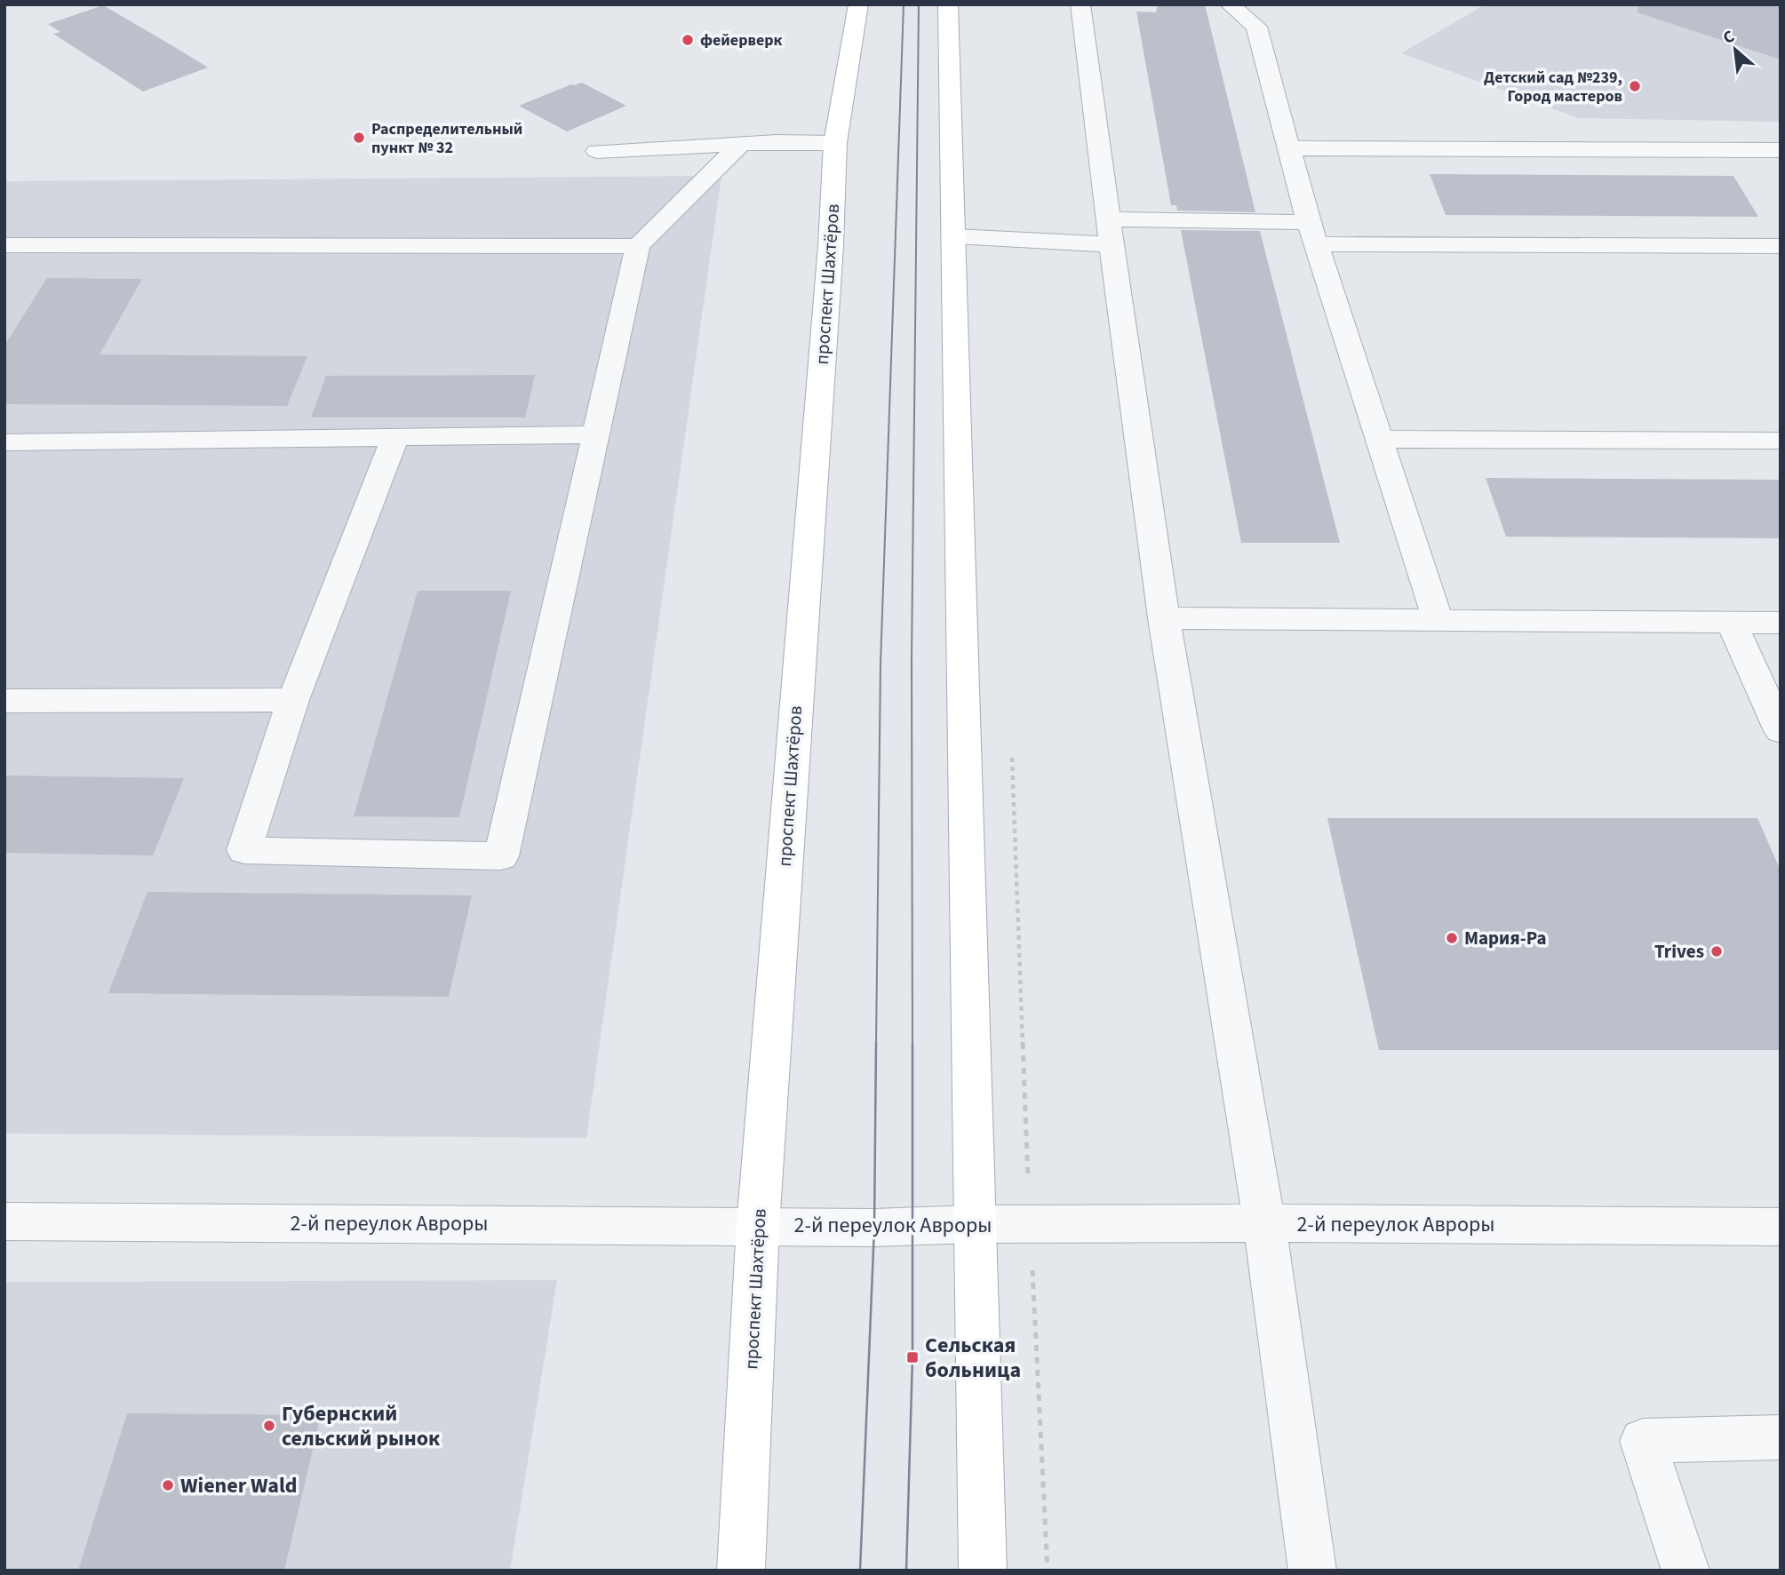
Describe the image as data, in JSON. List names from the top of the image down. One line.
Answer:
{"streets":{"main road":["проспект Шахтёров"],"street":["2-й переулок Авроры"]},"crossings":[["проспект Шахтёров","2-й переулок Авроры"]],"places":{"other":["фейерверк","Детский сад №239, Город мастеров","Распределительный пункт № 32","Мария-Ра","Trives","Губернский сельский рынок","Wiener Wald"],"transit":["Сельская больница"]},"north":"top left"}
